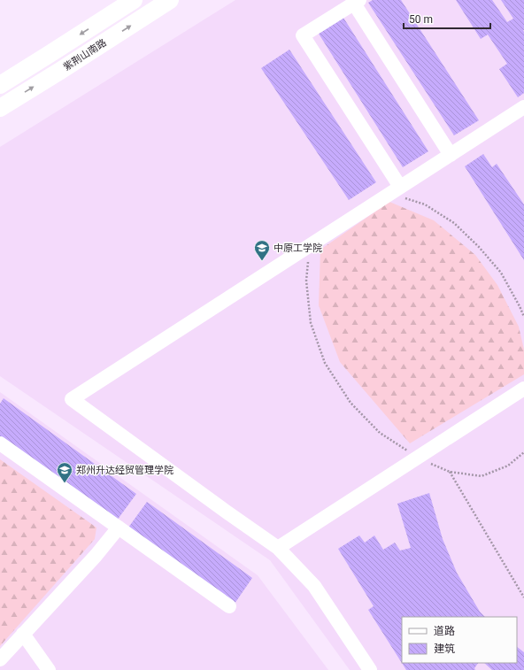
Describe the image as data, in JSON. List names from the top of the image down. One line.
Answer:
{"streets":{"main road":["紫荆山南路"]},"places":{"school or university":["中原工学院","郑州升达经贸管理学院"]},"legend":["道路","建筑"],"scale_bar":"50 m"}
